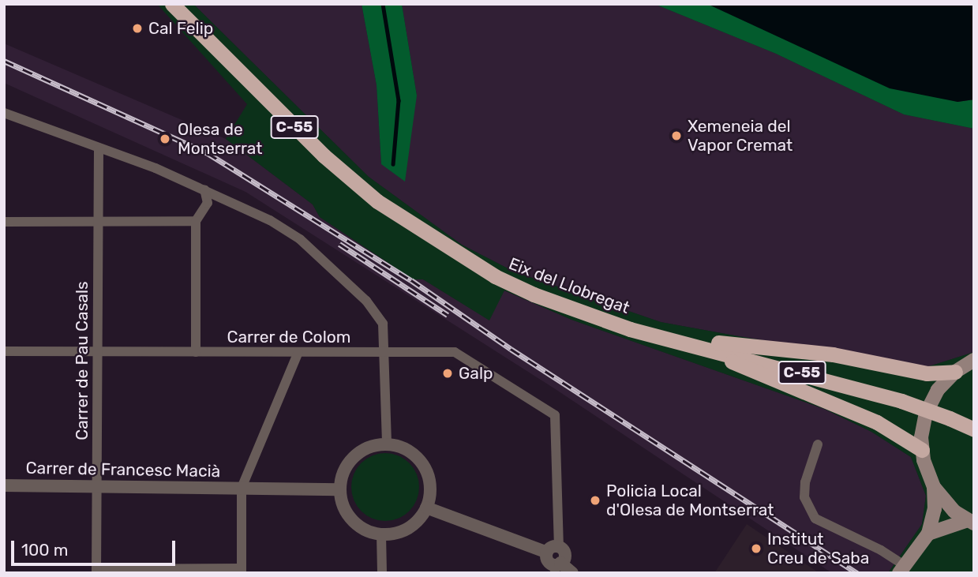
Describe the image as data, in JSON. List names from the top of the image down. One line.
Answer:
{"streets":{"highway":["C-55","Eix del Llobregat"],"street":["Carrer de Colom","Carrer de Pau Casals","Carrer de Francesc Macià"]},"crossings":[["Carrer de Colom","Carrer de Pau Casals"],["Carrer de Pau Casals","Carrer de Francesc Macià"]],"places":["Cal Felip","Xemeneia del Vapor Cremat","Olesa de Montserrat","Galp","Policia Local d'Olesa de Montserrat","Institut Creu de Saba"],"scale_bar":"100 m"}
